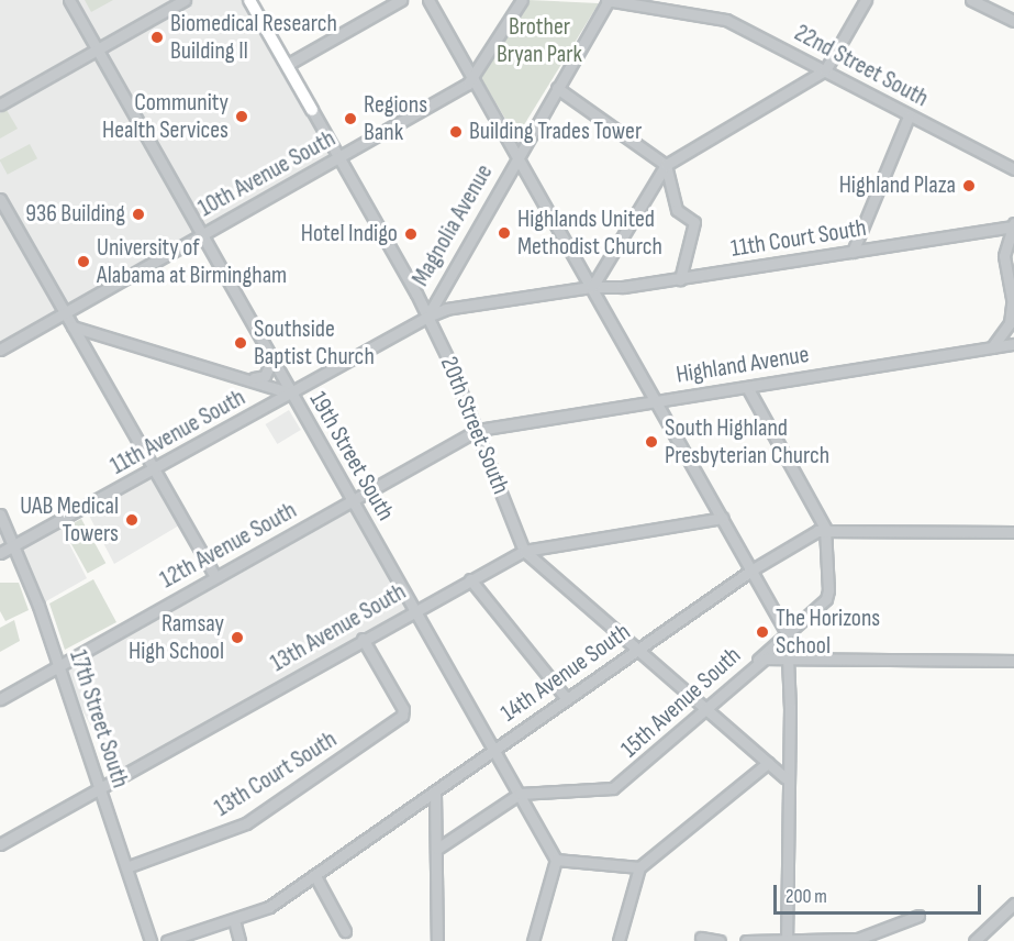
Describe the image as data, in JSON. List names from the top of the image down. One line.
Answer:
{"streets":{"main road":["20th Street South"],"street":["22nd Street South","10th Avenue South","Magnolia Avenue","11th Court South","Highland Avenue","11th Avenue South","19th Street South","12th Avenue South","13th Avenue South","14th Avenue South","15th Avenue South","17th Street South","13th Court South"]},"crossings":[["22nd Street South","Magnolia Avenue"],["10th Avenue South","20th Street South"],["10th Avenue South","19th Street South"],["Magnolia Avenue","20th Street South"],["Magnolia Avenue","11th Avenue South"],["11th Court South","11th Avenue South"],["Highland Avenue","20th Street South"],["Highland Avenue","12th Avenue South"],["20th Street South","11th Avenue South"],["20th Street South","12th Avenue South"],["20th Street South","13th Avenue South"],["20th Street South","14th Avenue South"],["20th Street South","15th Avenue South"],["11th Avenue South","19th Street South"],["11th Avenue South","17th Street South"],["19th Street South","12th Avenue South"],["19th Street South","13th Avenue South"],["19th Street South","14th Avenue South"],["19th Street South","15th Avenue South"],["12th Avenue South","17th Street South"],["13th Avenue South","17th Street South"],["13th Avenue South","13th Court South"],["17th Street South","13th Court South"]],"parks":["Brother Bryan Park"],"places":["Biomedical Research Building II","Community Health Services","Regions Bank","Building Trades Tower","Highland Plaza","936 Building","Highlands United Methodist Church","Hotel Indigo","University of Alabama at Birmingham","Southside Baptist Church","South Highland Presbyterian Church","UAB Medical Towers","The Horizons School","Ramsay High School"],"scale_bar":"200 m"}
